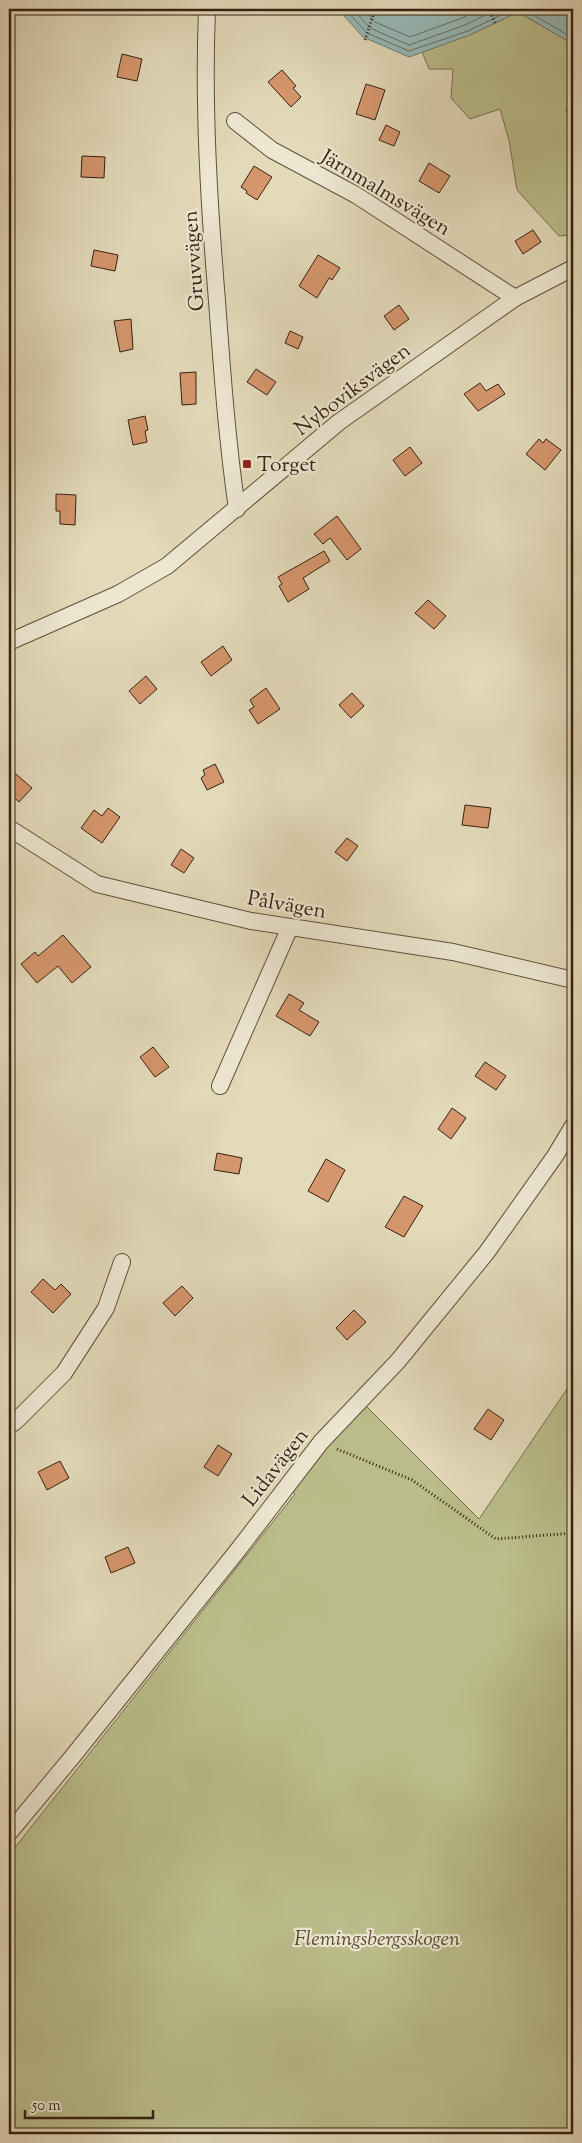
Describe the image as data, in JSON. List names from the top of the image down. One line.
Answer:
{"streets":{"street":["Järnmalmsvägen","Gruvvägen","Nyboviksvägen","Pålvägen","Lidavägen"]},"crossings":[["Järnmalmsvägen","Nyboviksvägen"],["Gruvvägen","Nyboviksvägen"]],"parks":["Flemingsbergsskogen"],"places":{"transit":["Torget"]},"scale_bar":"50 m"}
